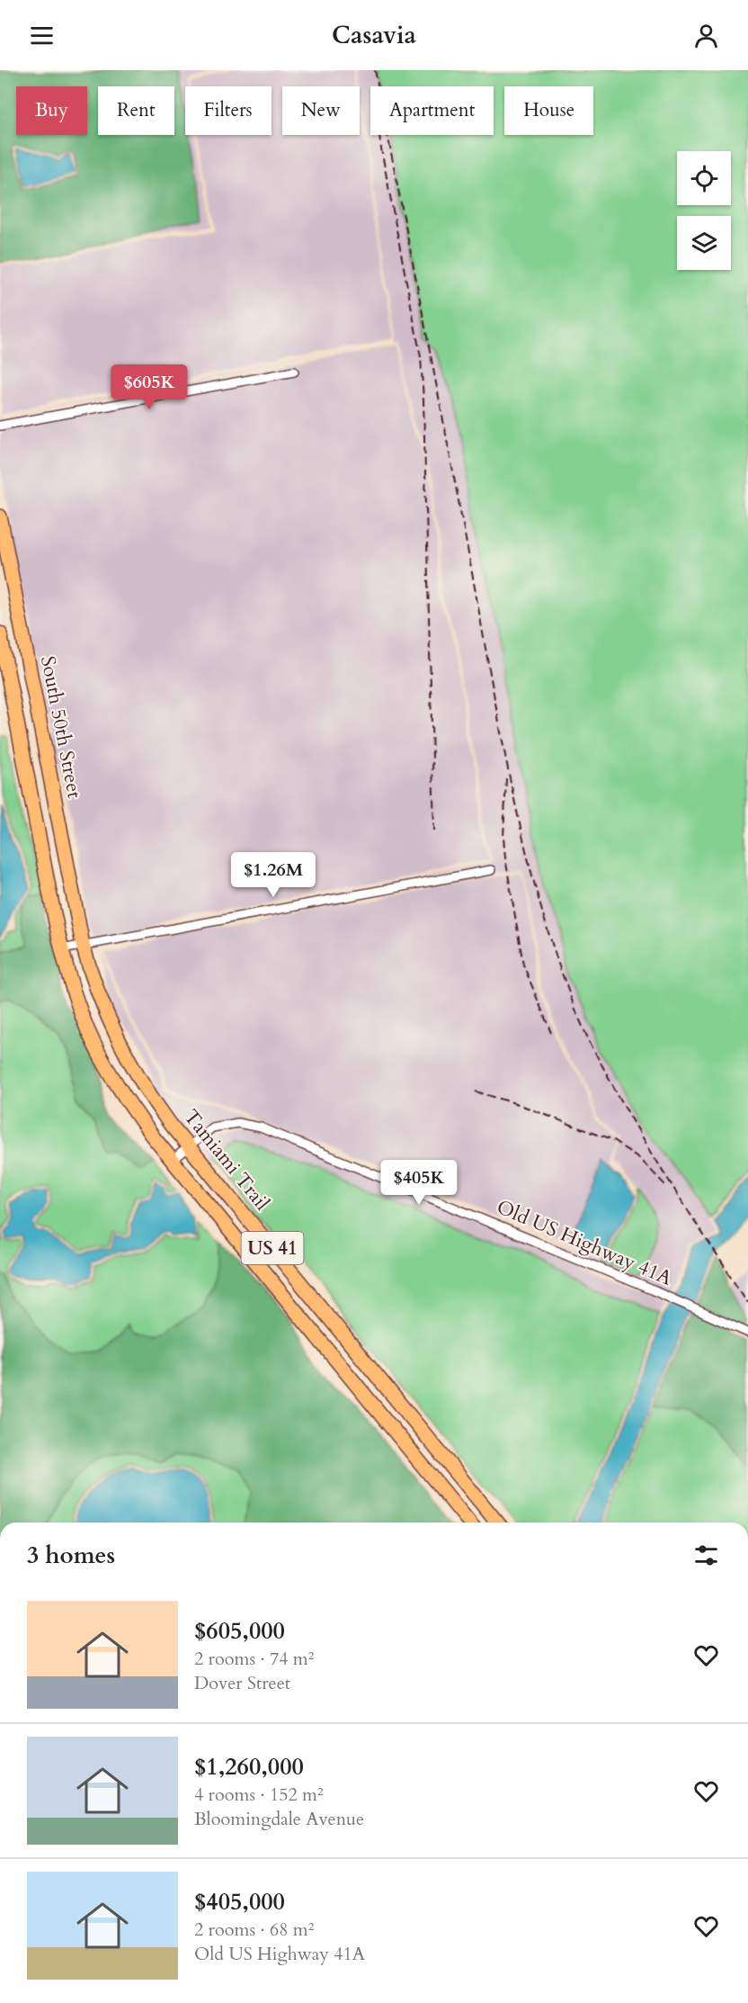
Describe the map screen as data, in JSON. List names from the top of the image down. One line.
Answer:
{"streets":{"main road":["South 50th Street","Tamiami Trail","US 41"],"street":["Old US Highway 41A"]},"crossings":[["South 50th Street","Tamiami Trail"],["Tamiami Trail","Old US Highway 41A"],["Tamiami Trail","US 41"]],"page":{"header":"Casavia","chip":["Buy","Rent","Filters","New","Apartment","House"],"price":["$605K","$1.26M","$405K"],"heading":"3 homes","list":[{"name":"$605,000","note":"2 rooms · 74 m² · Dover Street"},{"name":"$1,260,000","note":"4 rooms · 152 m² · Bloomingdale Avenue"},{"name":"$405,000","note":"2 rooms · 68 m² · Old US Highway 41A"}]}}
